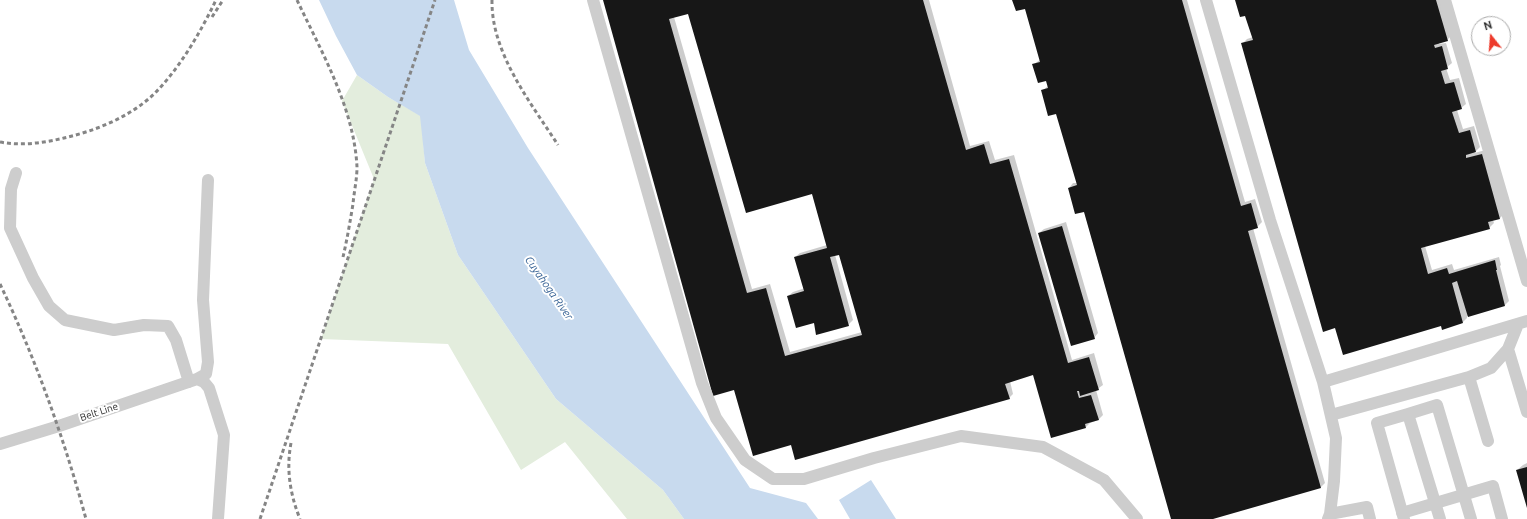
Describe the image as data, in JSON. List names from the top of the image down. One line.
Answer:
{"streets":{"street":["Belt Line"]},"water":["Cuyahoga River"],"north":"top"}
